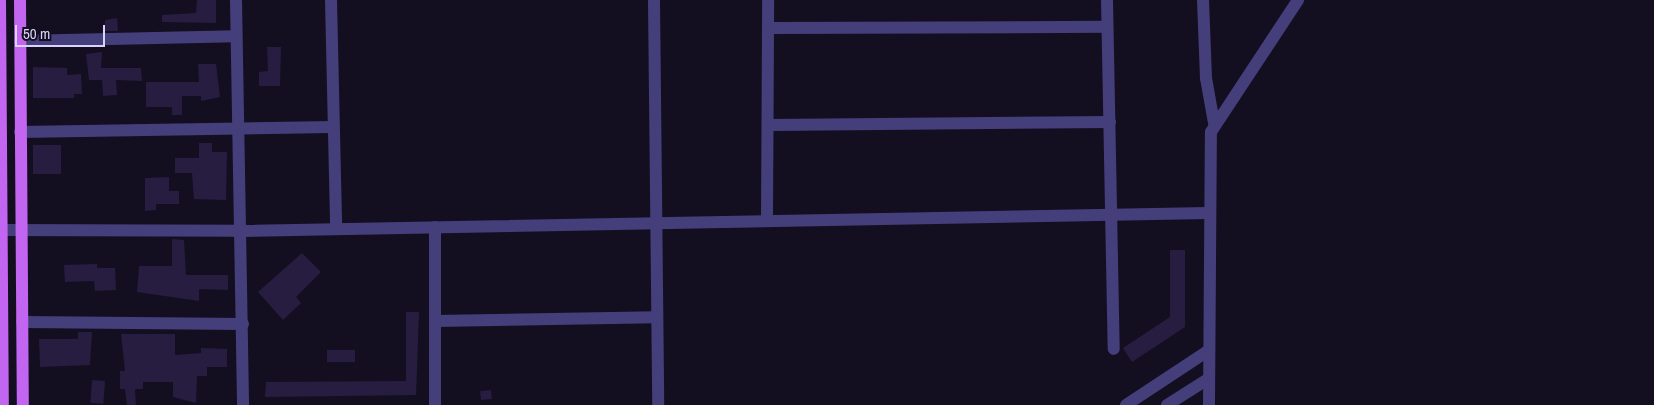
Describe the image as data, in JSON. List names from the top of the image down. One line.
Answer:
{"scale_bar":"50 m"}
